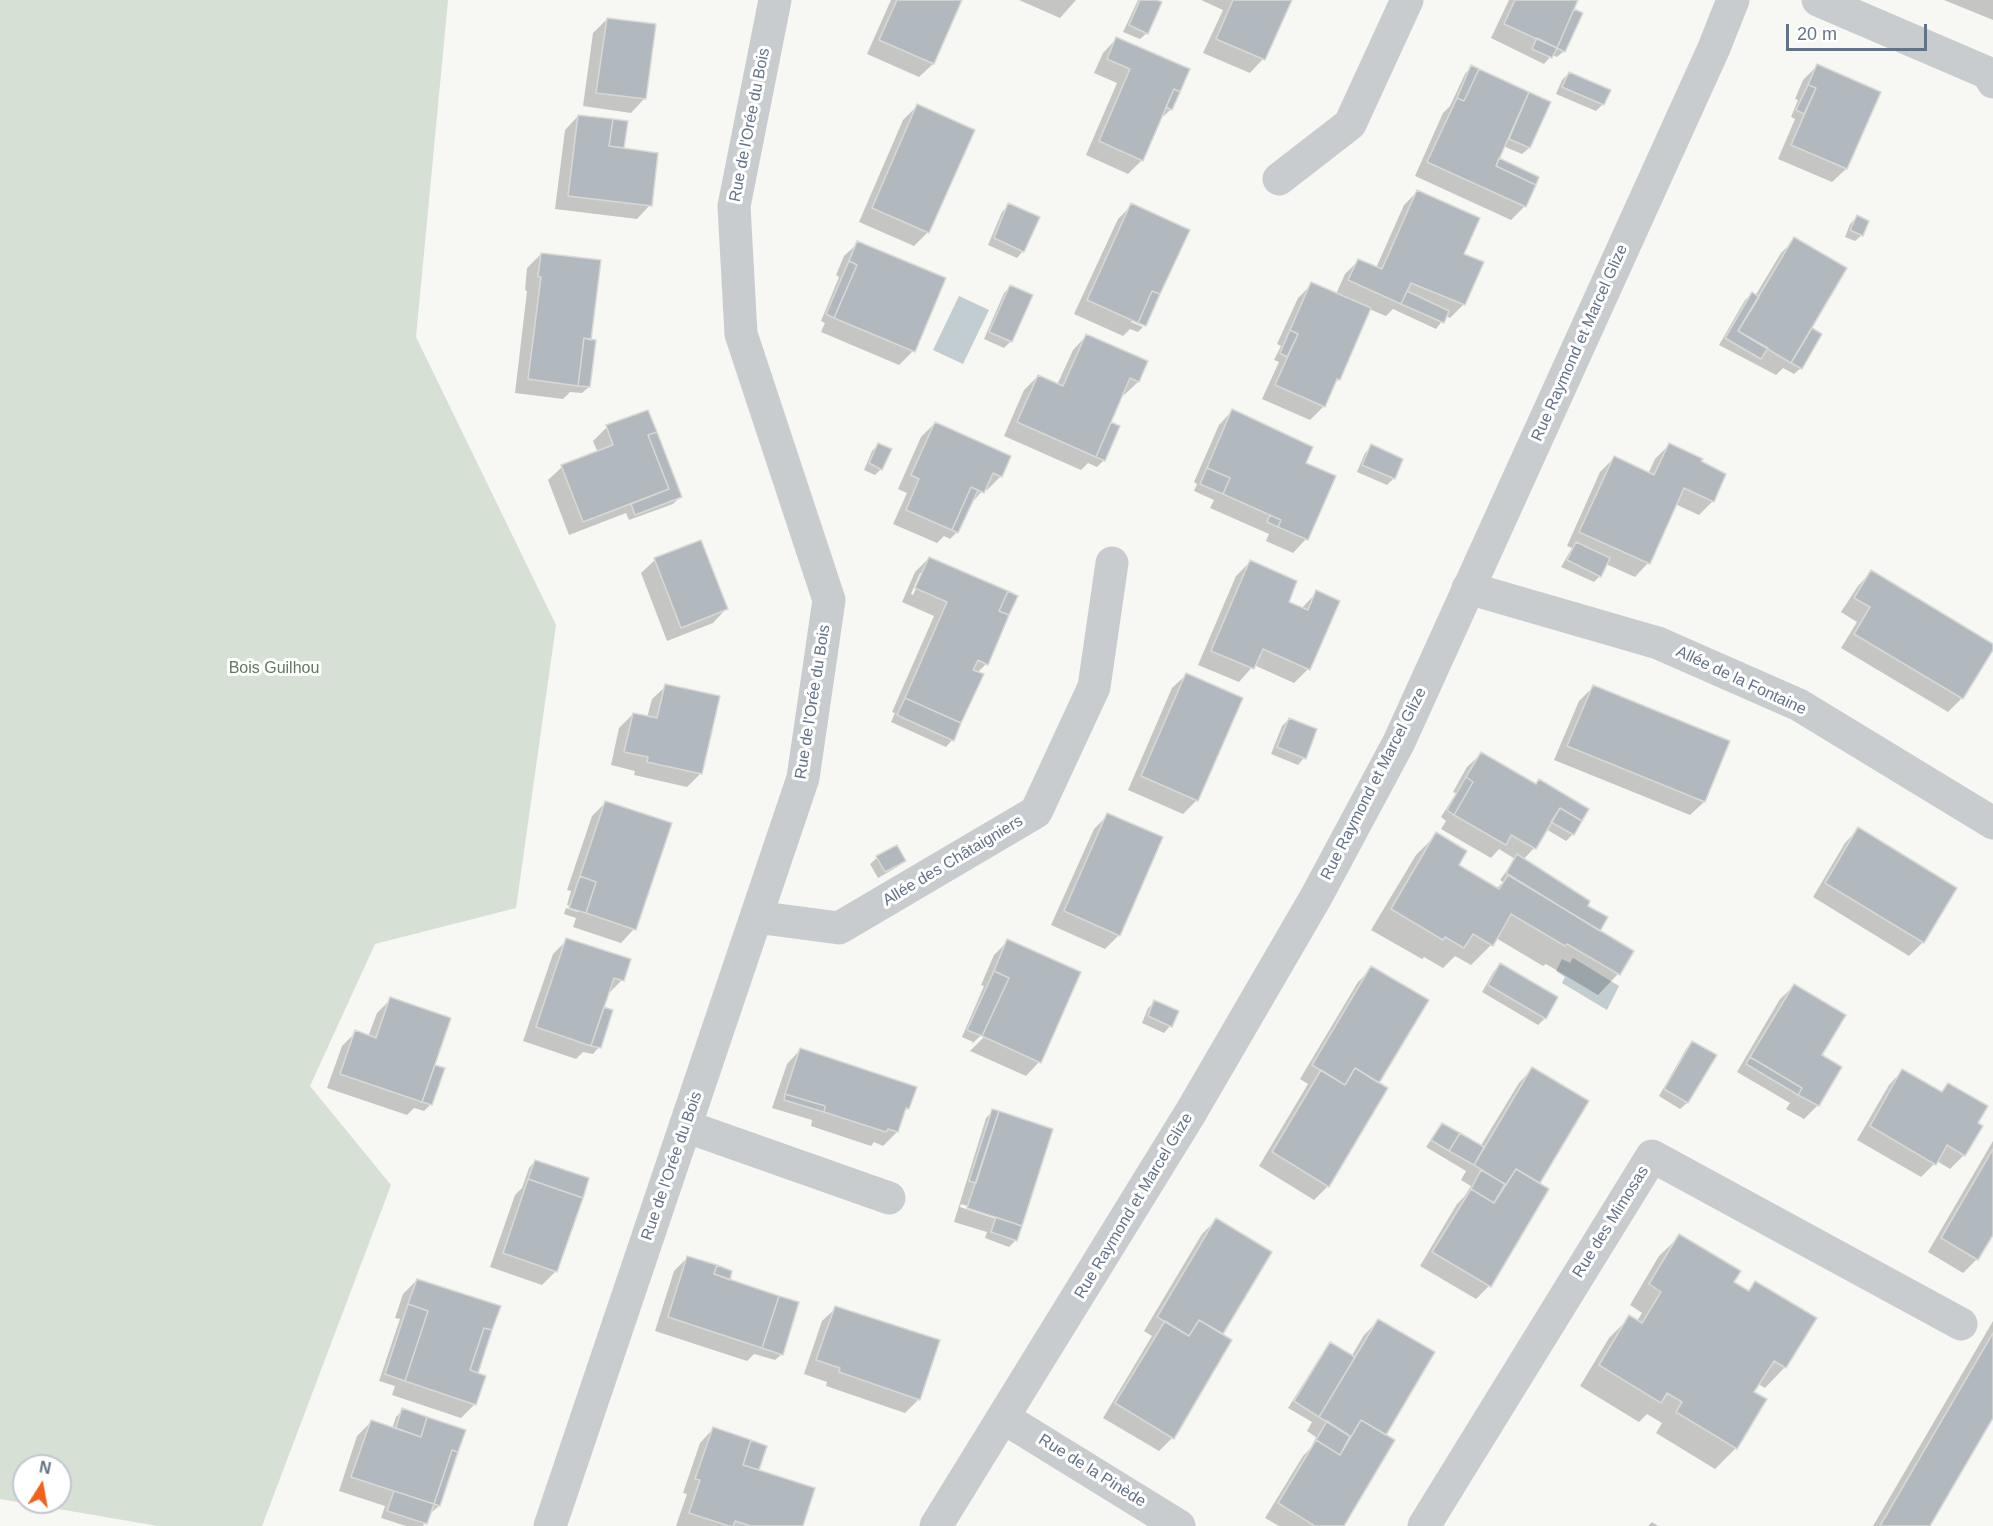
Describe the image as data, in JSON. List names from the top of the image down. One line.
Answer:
{"streets":{"street":["Rue de l'Orée du Bois","Rue Raymond et Marcel Glize","Allée de la Fontaine","Allée des Châtaigniers","Rue des Mimosas","Rue de la Pinède"]},"crossings":[["Rue de l'Orée du Bois","Allée des Châtaigniers"],["Rue Raymond et Marcel Glize","Allée de la Fontaine"],["Rue Raymond et Marcel Glize","Rue de la Pinède"]],"parks":["Bois Guilhou"],"scale_bar":"20 m","north":"top"}
